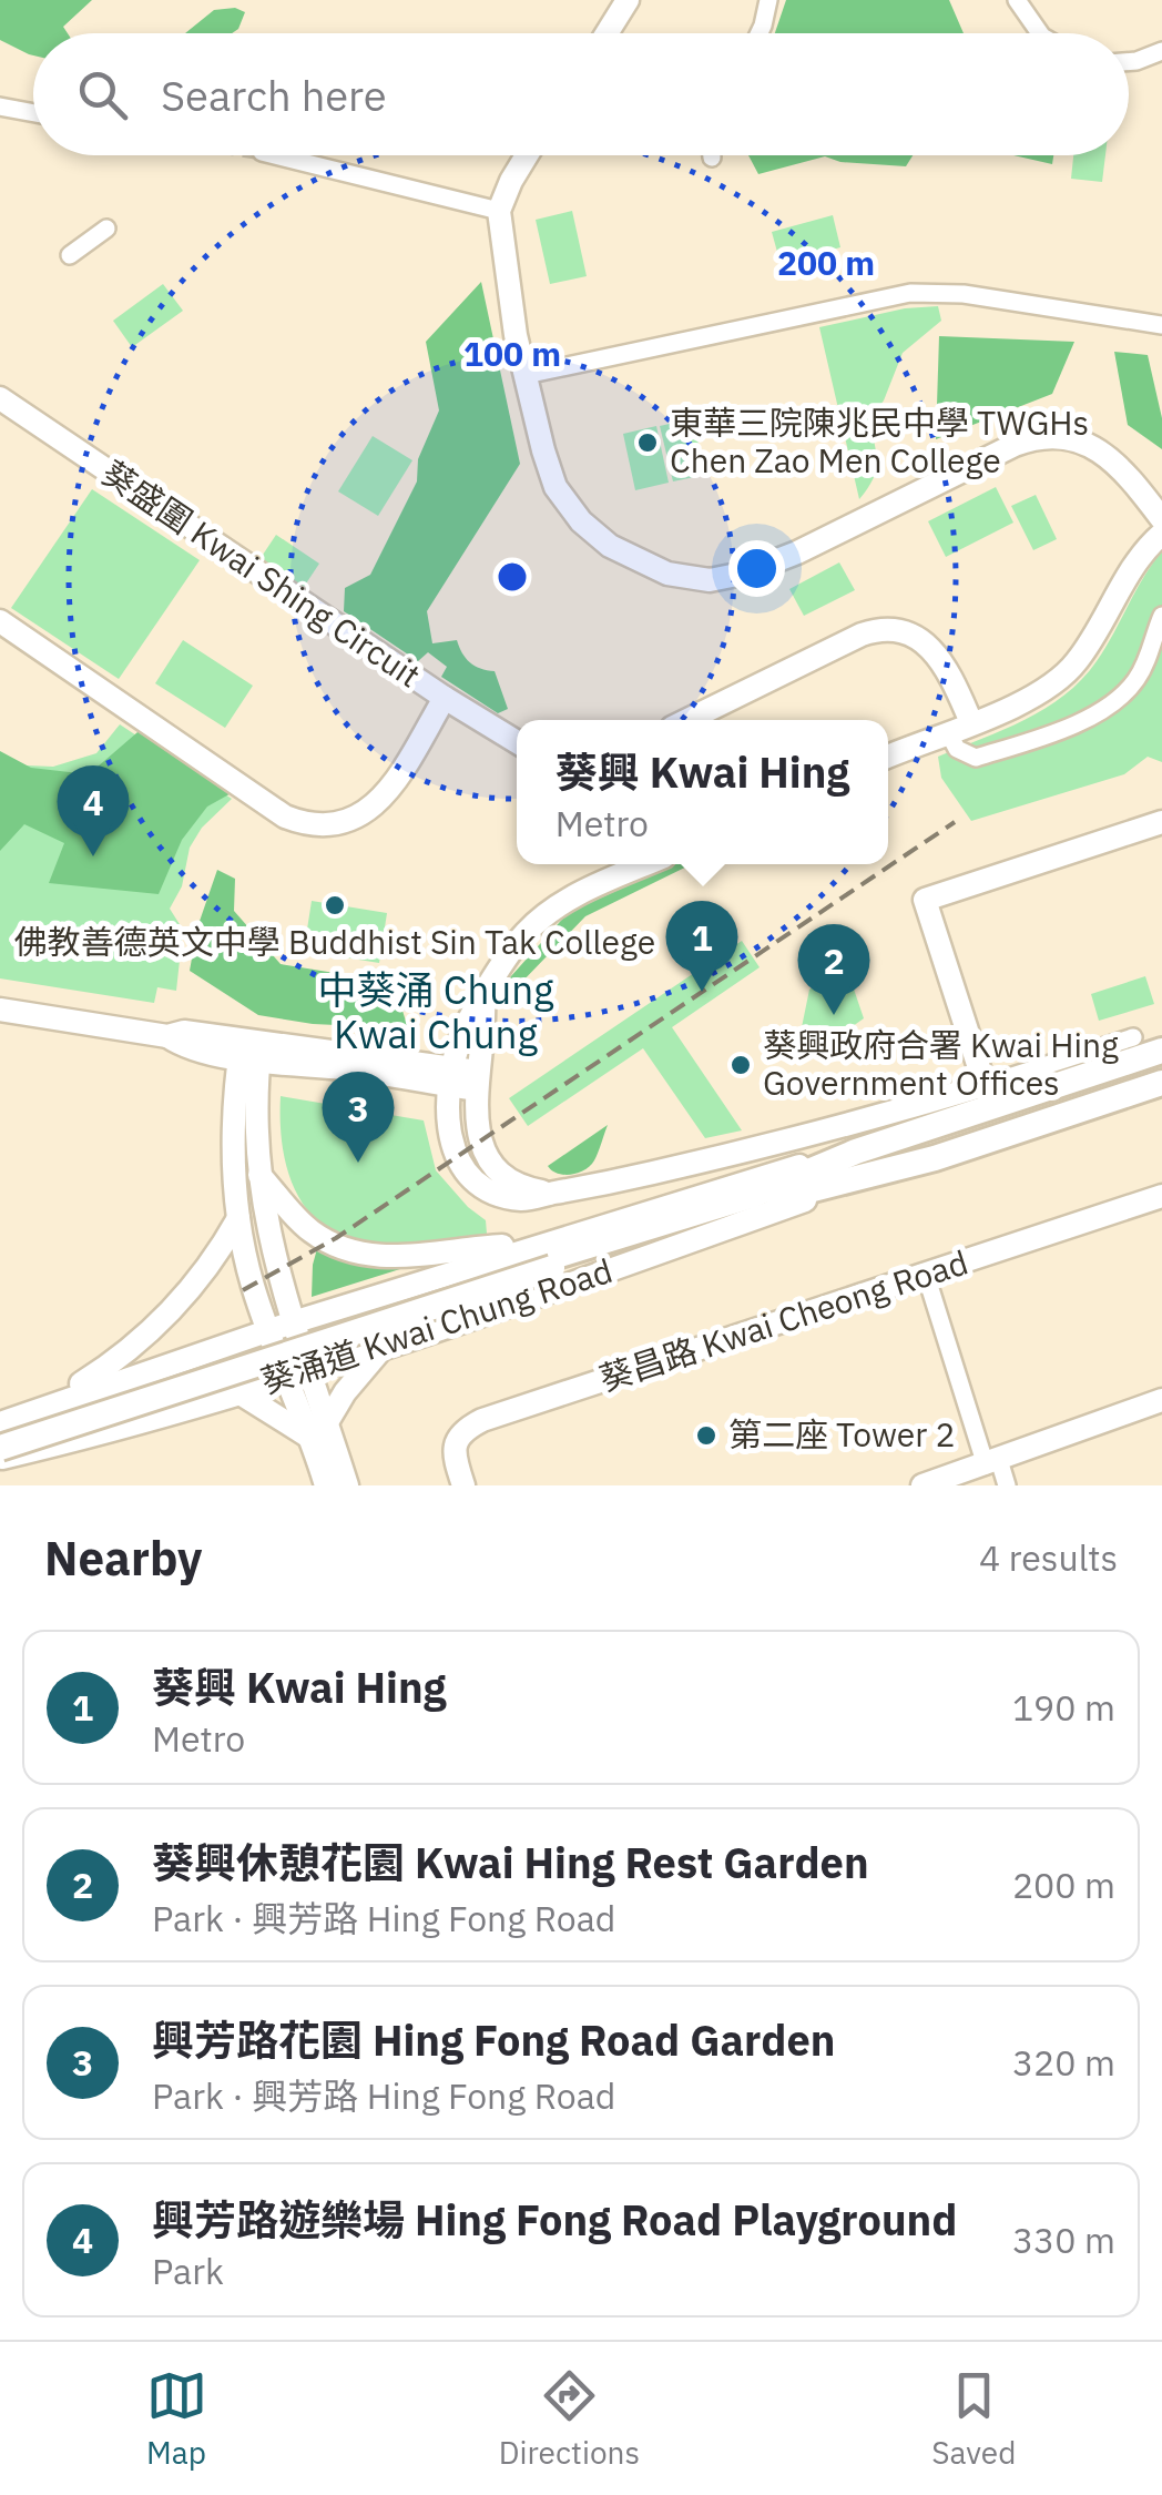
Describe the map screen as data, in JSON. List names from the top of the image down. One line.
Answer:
{"streets":{"main road":["葵涌道 Kwai Chung Road"],"street":["葵盛圍 Kwai Shing Circuit","葵昌路 Kwai Cheong Road"]},"districts":["中葵涌 Chung Kwai Chung"],"places":["東華三院陳兆民中學 TWGHs Chen Zao Men College","佛教善德英文中學 Buddhist Sin Tak College","葵興政府合署 Kwai Hing Government Offices","第二座 Tower 2"],"page":{"search":"Search here","popup":["葵興 Kwai Hing","Metro"],"pins":["4","1","2","3"],"heading":["Nearby","4 results"],"list":[{"mark":"1","name":"葵興 Kwai Hing","note":"Metro","value":"190 m"},{"mark":"2","name":"葵興休憩花園 Kwai Hing Rest Garden","note":"Park · 興芳路 Hing Fong Road","value":"200 m"},{"mark":"3","name":"興芳路花園 Hing Fong Road Garden","note":"Park · 興芳路 Hing Fong Road","value":"320 m"},{"mark":"4","name":"興芳路遊樂場 Hing Fong Road Playground","note":"Park","value":"330 m"}],"nav":["Map","Directions","Saved"]},"rings":["200 m","100 m"]}
